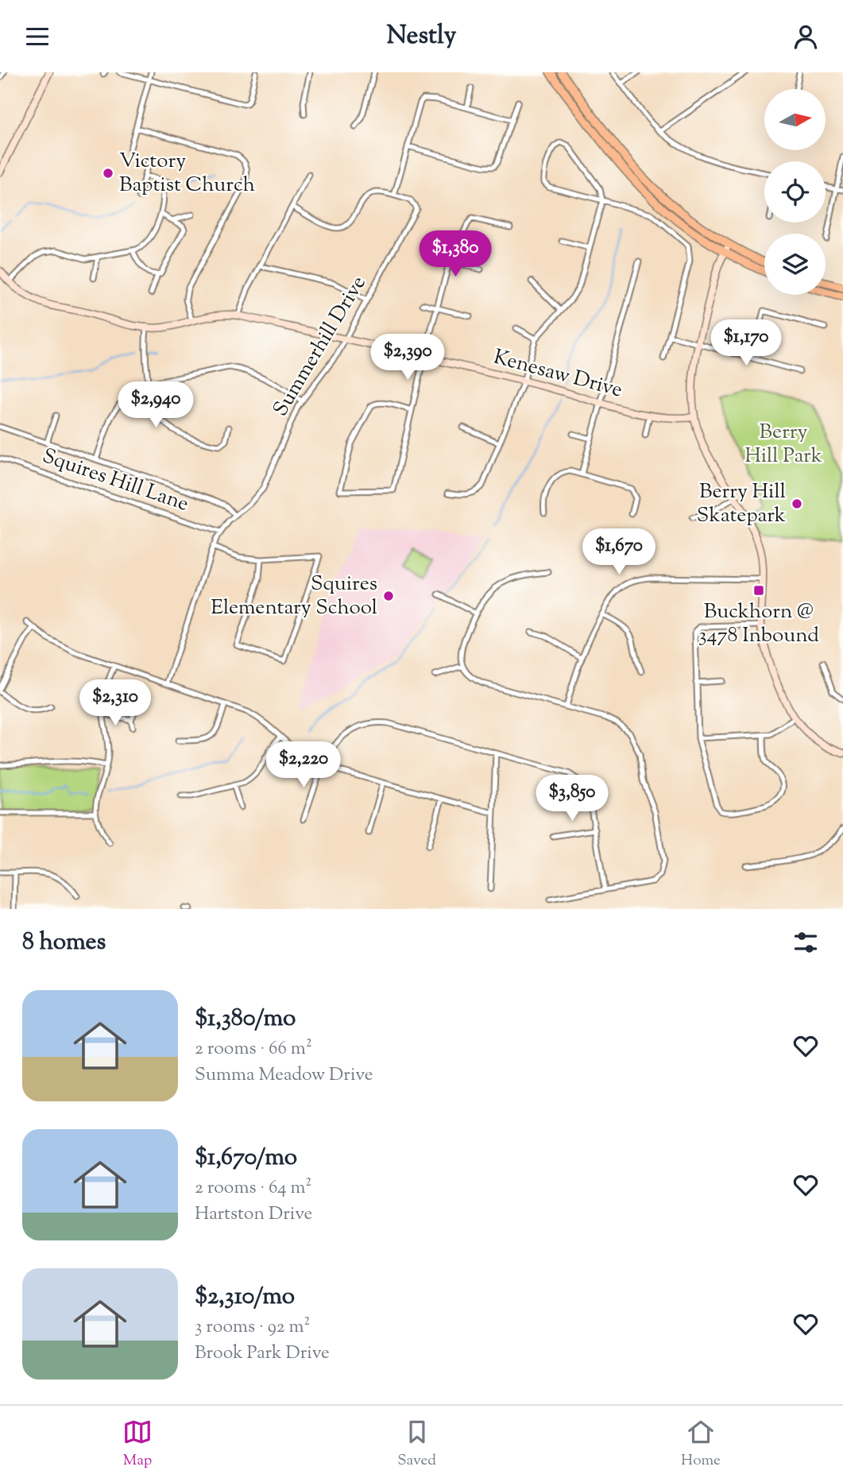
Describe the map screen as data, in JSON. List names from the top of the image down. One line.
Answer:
{"streets":{"street":["Summerhill Drive","Kenesaw Drive","Squires Hill Lane"]},"crossings":[["Summerhill Drive","Kenesaw Drive"],["Summerhill Drive","Squires Hill Lane"]],"parks":["Berry Hill Park"],"places":{"other":["Victory Baptist Church","Berry Hill Skatepark","Squires Elementary School"],"transit":["Buckhorn @ 3478 Inbound"]},"north":"right","page":{"header":"Nestly","price":["$1,380","$1,170","$2,390","$2,940","$1,670","$2,310","$2,220","$3,850"],"heading":"8 homes","list":[{"name":"$1,380/mo","note":"2 rooms · 66 m² · Summa Meadow Drive"},{"name":"$1,670/mo","note":"2 rooms · 64 m² · Hartston Drive"},{"name":"$2,310/mo","note":"3 rooms · 92 m² · Brook Park Drive"}],"tabs":["Map","Saved","Home"]}}
